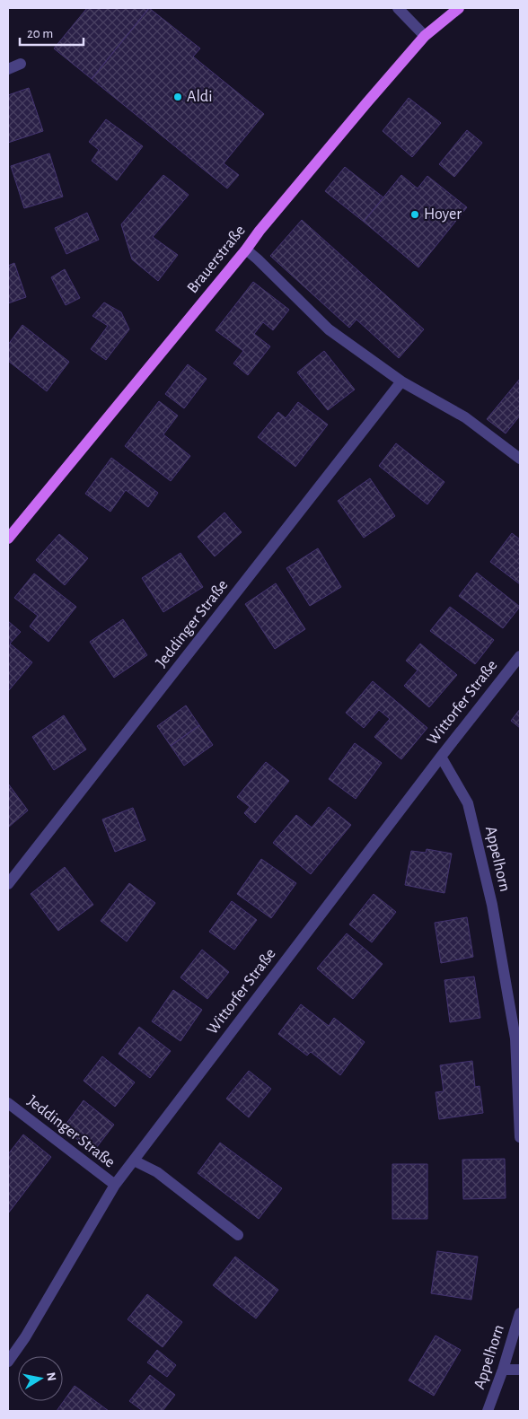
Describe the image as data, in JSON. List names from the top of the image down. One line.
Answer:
{"streets":{"main road":["Brauerstraße"],"street":["Jeddinger Straße","Wittorfer Straße","Appelhorn"]},"crossings":[["Jeddinger Straße","Wittorfer Straße"],["Wittorfer Straße","Appelhorn"]],"places":["Aldi","Hoyer"],"scale_bar":"20 m","north":"right"}
